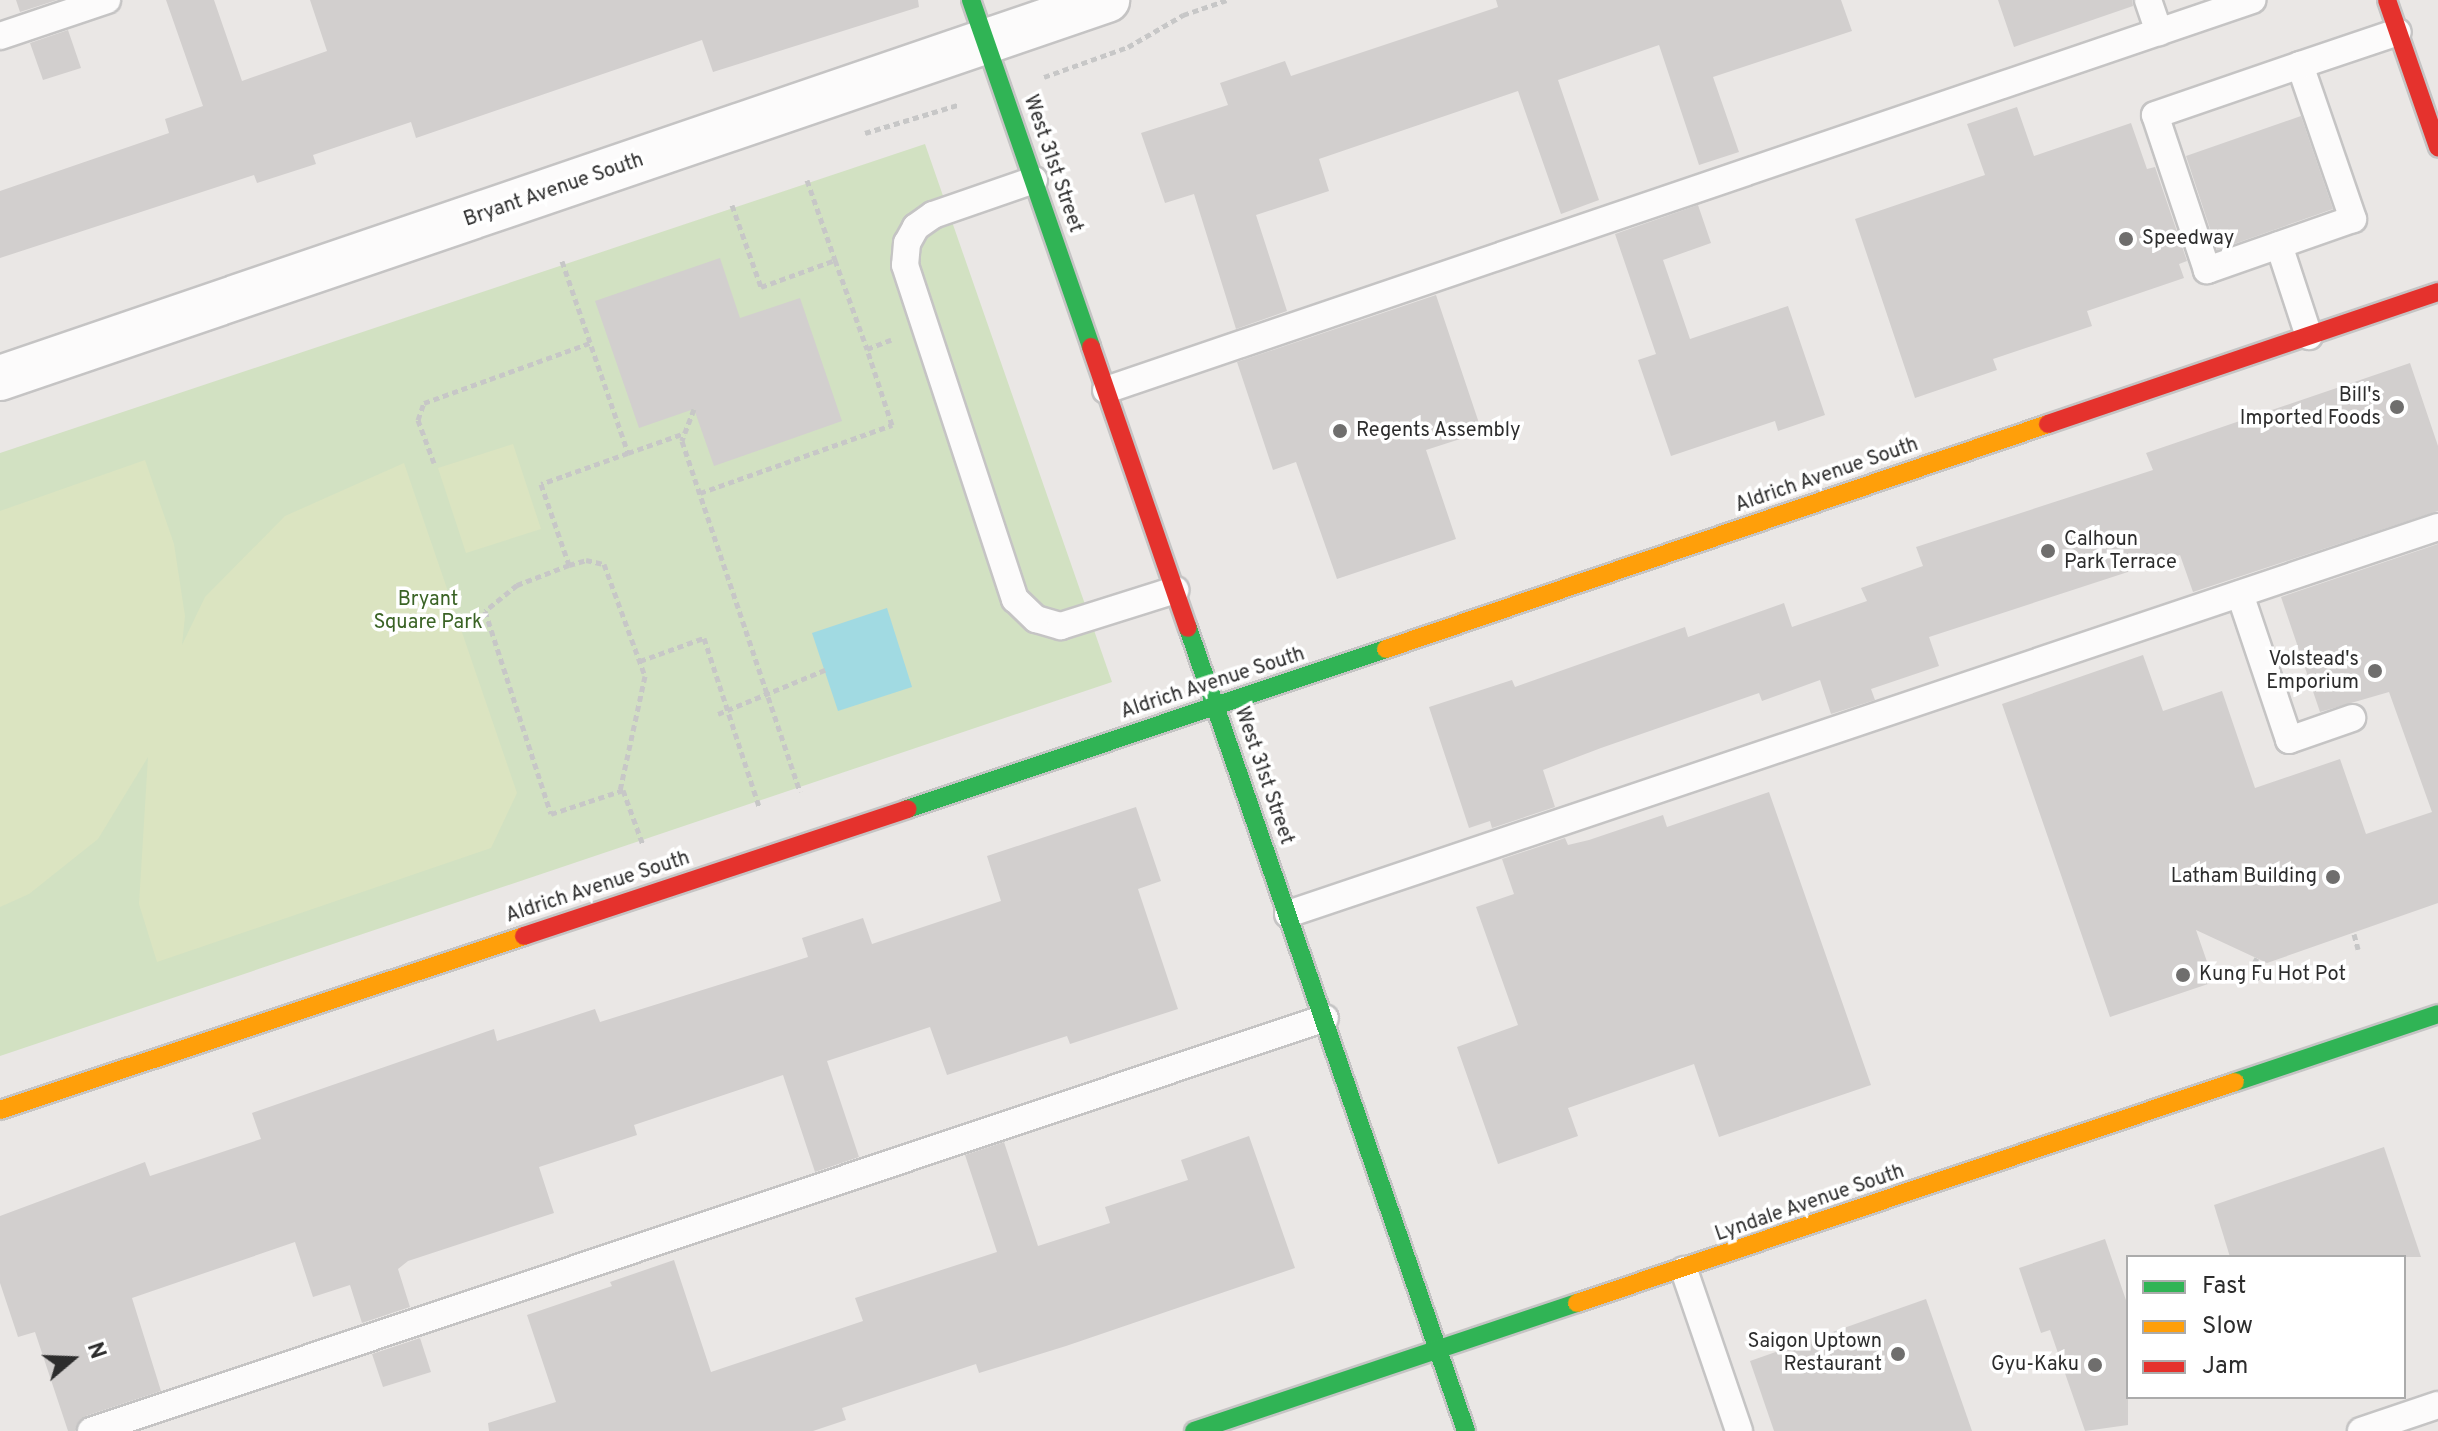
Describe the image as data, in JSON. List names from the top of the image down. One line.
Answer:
{"streets":{"street":["West 31st Street","Bryant Avenue South","Aldrich Avenue South","Lyndale Avenue South"]},"crossings":[["West 31st Street","Bryant Avenue South"],["West 31st Street","Aldrich Avenue South"],["West 31st Street","Lyndale Avenue South"]],"parks":["Bryant Square Park"],"places":["Speedway","Bill's Imported Foods","Regents Assembly","Calhoun Park Terrace","Volstead's Emporium","Latham Building","Kung Fu Hot Pot","Saigon Uptown Restaurant","Gyu-Kaku"],"legend":["Fast","Slow","Jam"],"north":"right"}
